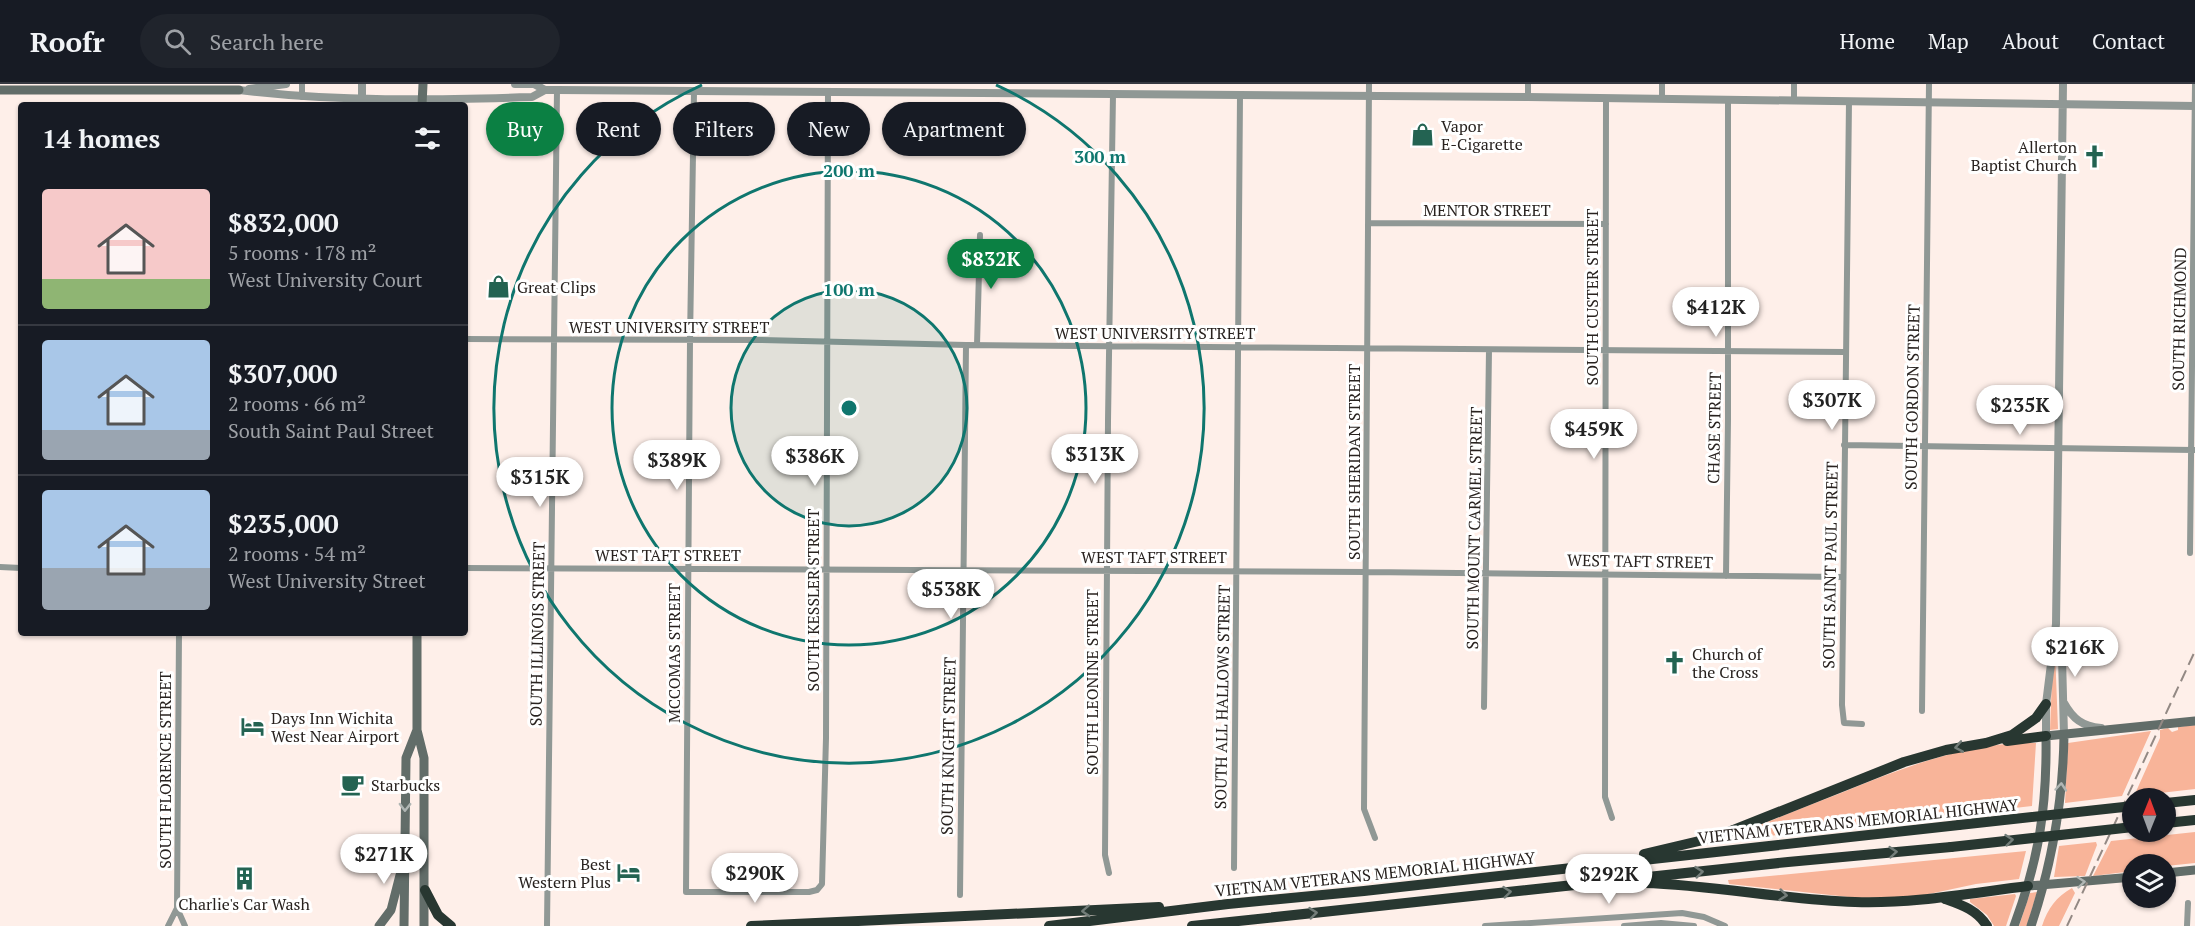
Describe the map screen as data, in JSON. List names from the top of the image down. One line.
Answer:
{"streets":{"highway":["VIETNAM VETERANS MEMORIAL HIGHWAY"],"street":["MENTOR STREET","SOUTH CUSTER STREET","SOUTH RICHMOND","WEST UNIVERSITY STREET","SOUTH GORDON STREET","CHASE STREET","SOUTH SHERIDAN STREET","SOUTH MOUNT CARMEL STREET","WEST TAFT STREET","SOUTH SAINT PAUL STREET","SOUTH KESSLER STREET","SOUTH ILLINOIS STREET","MCCOMAS STREET","SOUTH LEONINE STREET","SOUTH ALL HALLOWS STREET","SOUTH KNIGHT STREET","SOUTH FLORENCE STREET"]},"crossings":[["MENTOR STREET","SOUTH CUSTER STREET"],["MENTOR STREET","SOUTH SHERIDAN STREET"],["SOUTH CUSTER STREET","WEST UNIVERSITY STREET"],["SOUTH CUSTER STREET","WEST TAFT STREET"],["WEST UNIVERSITY STREET","CHASE STREET"],["WEST UNIVERSITY STREET","SOUTH SHERIDAN STREET"],["WEST UNIVERSITY STREET","SOUTH MOUNT CARMEL STREET"],["WEST UNIVERSITY STREET","SOUTH SAINT PAUL STREET"],["WEST UNIVERSITY STREET","SOUTH KESSLER STREET"],["WEST UNIVERSITY STREET","SOUTH ILLINOIS STREET"],["WEST UNIVERSITY STREET","MCCOMAS STREET"],["WEST UNIVERSITY STREET","SOUTH LEONINE STREET"],["WEST UNIVERSITY STREET","SOUTH ALL HALLOWS STREET"],["WEST UNIVERSITY STREET","SOUTH KNIGHT STREET"],["CHASE STREET","WEST TAFT STREET"],["SOUTH SHERIDAN STREET","WEST TAFT STREET"],["SOUTH MOUNT CARMEL STREET","WEST TAFT STREET"],["WEST TAFT STREET","SOUTH SAINT PAUL STREET"],["WEST TAFT STREET","SOUTH KESSLER STREET"],["WEST TAFT STREET","SOUTH ILLINOIS STREET"],["WEST TAFT STREET","MCCOMAS STREET"],["WEST TAFT STREET","SOUTH LEONINE STREET"],["WEST TAFT STREET","SOUTH ALL HALLOWS STREET"],["WEST TAFT STREET","SOUTH KNIGHT STREET"],["SOUTH KESSLER STREET","MCCOMAS STREET"]],"places":{"shop":["Vapor E-Cigarette","Great Clips"],"church":["Allerton Baptist Church","Church of the Cross"],"hotel":["Days Inn Wichita West Near Airport","Best Western Plus"],"cafe":["Starbucks"],"building":["Charlie's Car Wash"]},"north":"top","page":{"header":"Roofr","search":"Search here","nav":["Home","Map","About","Contact"],"chip":["Buy","Rent","Filters","New","Apartment"],"heading":"14 homes","list":[{"name":"$832,000","note":"5 rooms · 178 m² · West University Court"},{"name":"$307,000","note":"2 rooms · 66 m² · South Saint Paul Street"},{"name":"$235,000","note":"2 rooms · 54 m² · West University Street"}],"price":["$832K","$412K","$307K","$235K","$459K","$313K","$386K","$389K","$315K","$538K","$216K","$271K","$290K","$292K"]},"rings":["300 m","200 m","100 m"]}
